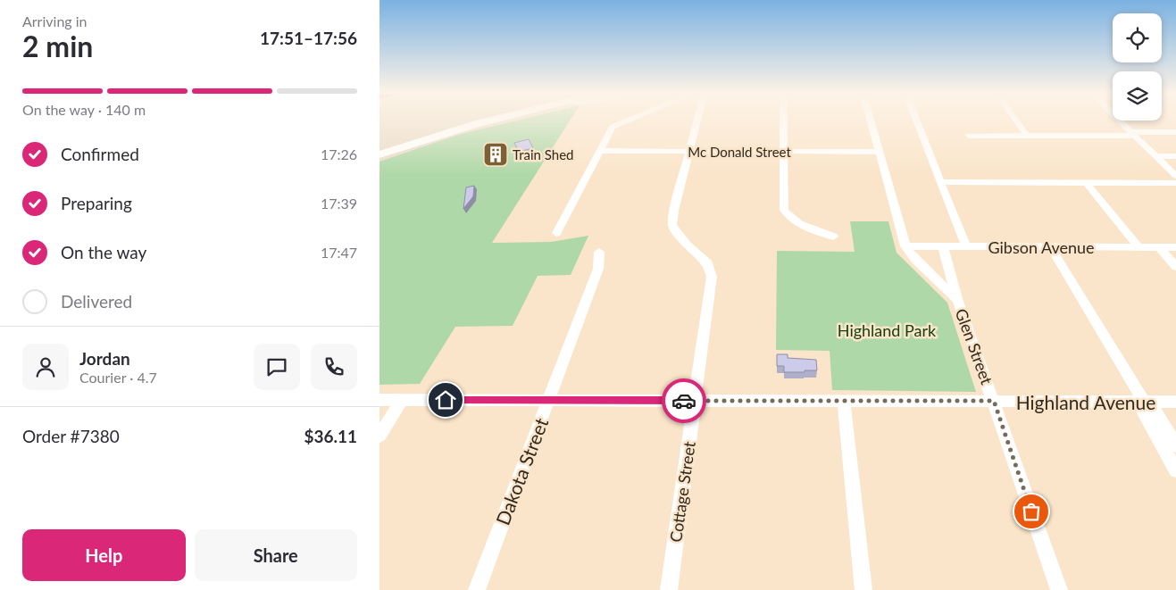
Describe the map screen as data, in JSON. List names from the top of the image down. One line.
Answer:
{"streets":{"street":["Mc Donald Street","Gibson Avenue","Glen Street","Highland Avenue","Dakota Street","Cottage Street"]},"crossings":[["Mc Donald Street","Glen Street"],["Mc Donald Street","Cottage Street"],["Gibson Avenue","Glen Street"],["Glen Street","Highland Avenue"],["Highland Avenue","Dakota Street"],["Highland Avenue","Cottage Street"]],"parks":["Highland Park"],"places":{"building":["Train Shed"]},"page":{"heading":["2 min","Arriving in","17:51–17:56"],"panel":["Jordan","Courier · 4.7","Order #7380","$36.11"],"bar":"On the way · 140 m","list":[["Confirmed","17:26"],["Preparing","17:39"],["On the way","17:47"],"Delivered"],"buttons":["Help","Share"]}}
